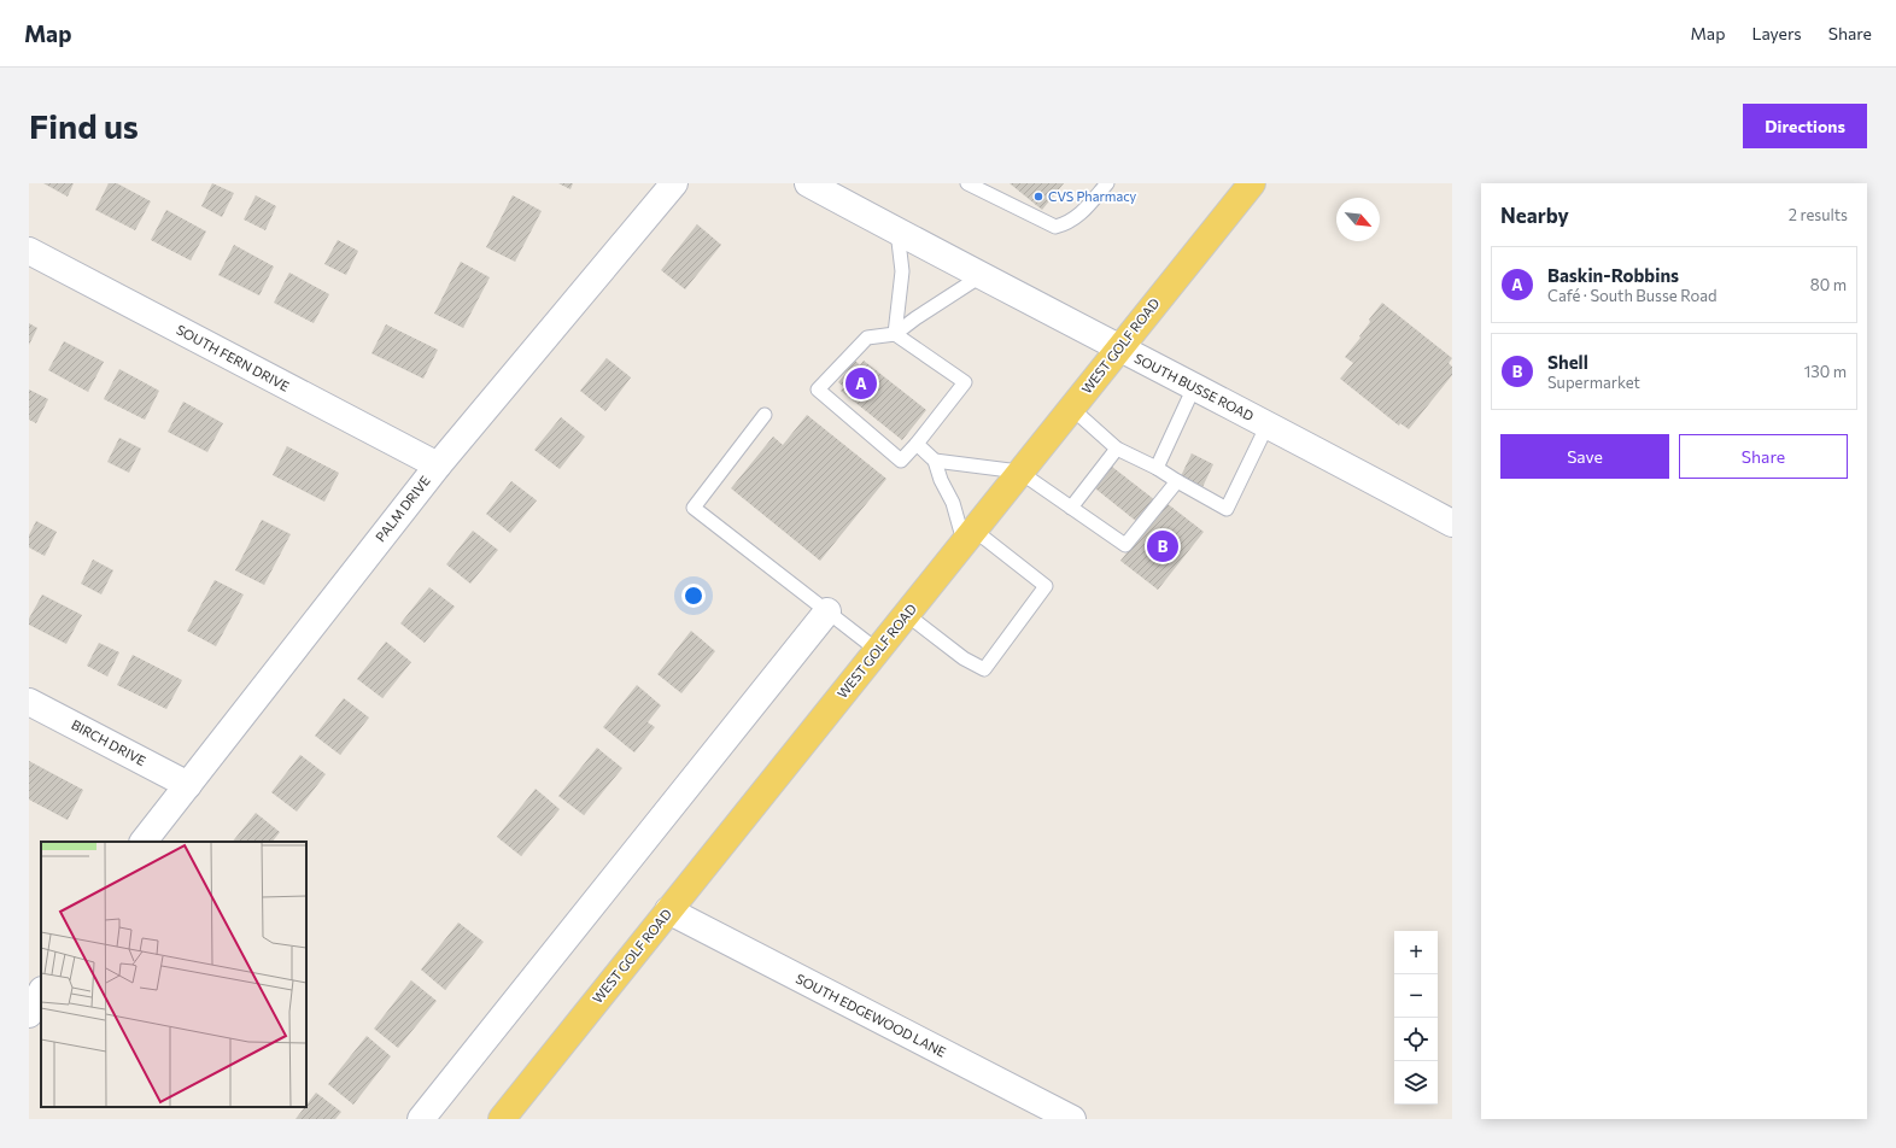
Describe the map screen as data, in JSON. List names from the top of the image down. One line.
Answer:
{"streets":{"main road":["WEST GOLF ROAD"],"street":["SOUTH FERN DRIVE","SOUTH BUSSE ROAD","PALM DRIVE","BIRCH DRIVE","SOUTH EDGEWOOD LANE"]},"crossings":[["WEST GOLF ROAD","SOUTH BUSSE ROAD"],["WEST GOLF ROAD","SOUTH EDGEWOOD LANE"],["SOUTH FERN DRIVE","PALM DRIVE"],["PALM DRIVE","BIRCH DRIVE"]],"places":["CVS Pharmacy"],"north":"bottom right","page":{"header":"Map","nav":["Map","Layers","Share"],"buttons":["Directions",["Save","Share"]],"title":"Find us","heading":["Nearby","2 results"],"list":[{"mark":"A","name":"Baskin-Robbins","note":"Café · South Busse Road","value":"80 m"},{"mark":"B","name":"Shell","note":"Supermarket","value":"130 m"}],"pins":["A","B"],"map_buttons":["+","−"]}}
